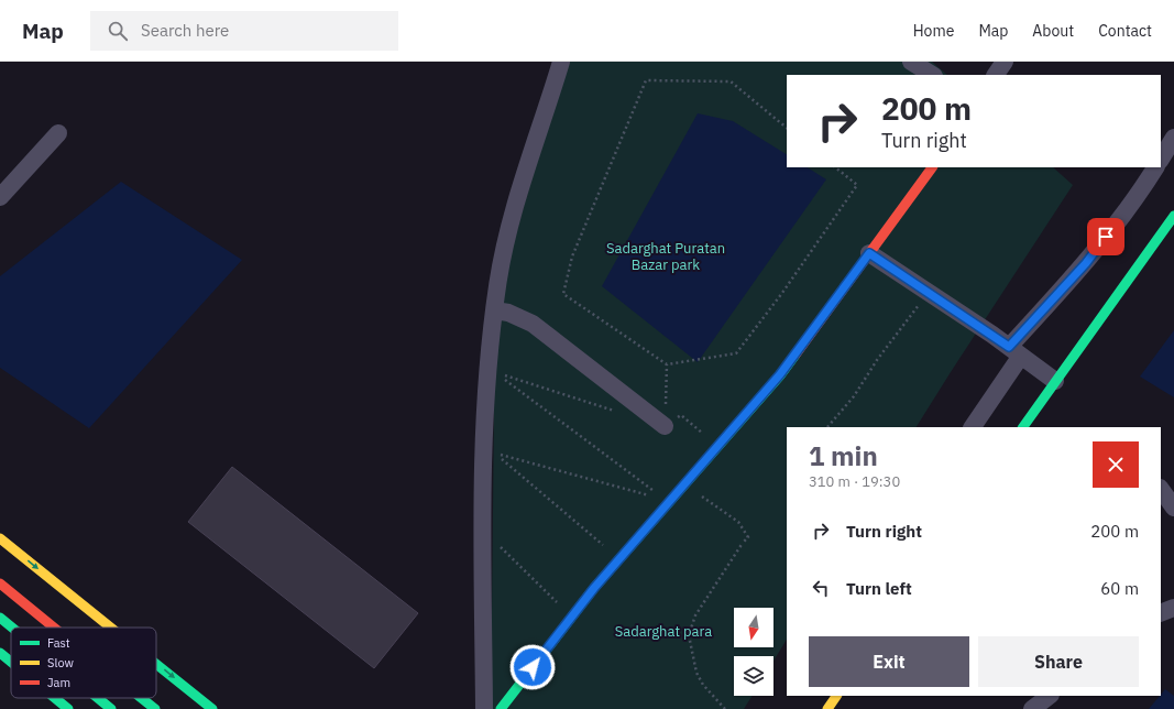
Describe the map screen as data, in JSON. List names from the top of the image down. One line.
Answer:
{"parks":["Sadarghat Puratan Bazar park","Sadarghat para"],"legend":["Fast","Slow","Jam"],"north":"bottom","page":{"header":"Map","search":"Search here","nav":["Home","Map","About","Contact"],"turn":["200 m","Turn right"],"heading":["1 min","310 m · 19:30"],"list":[{"name":"Turn right","value":"200 m"},{"name":"Turn left","value":"60 m"}],"buttons":["Exit","Share"]}}
